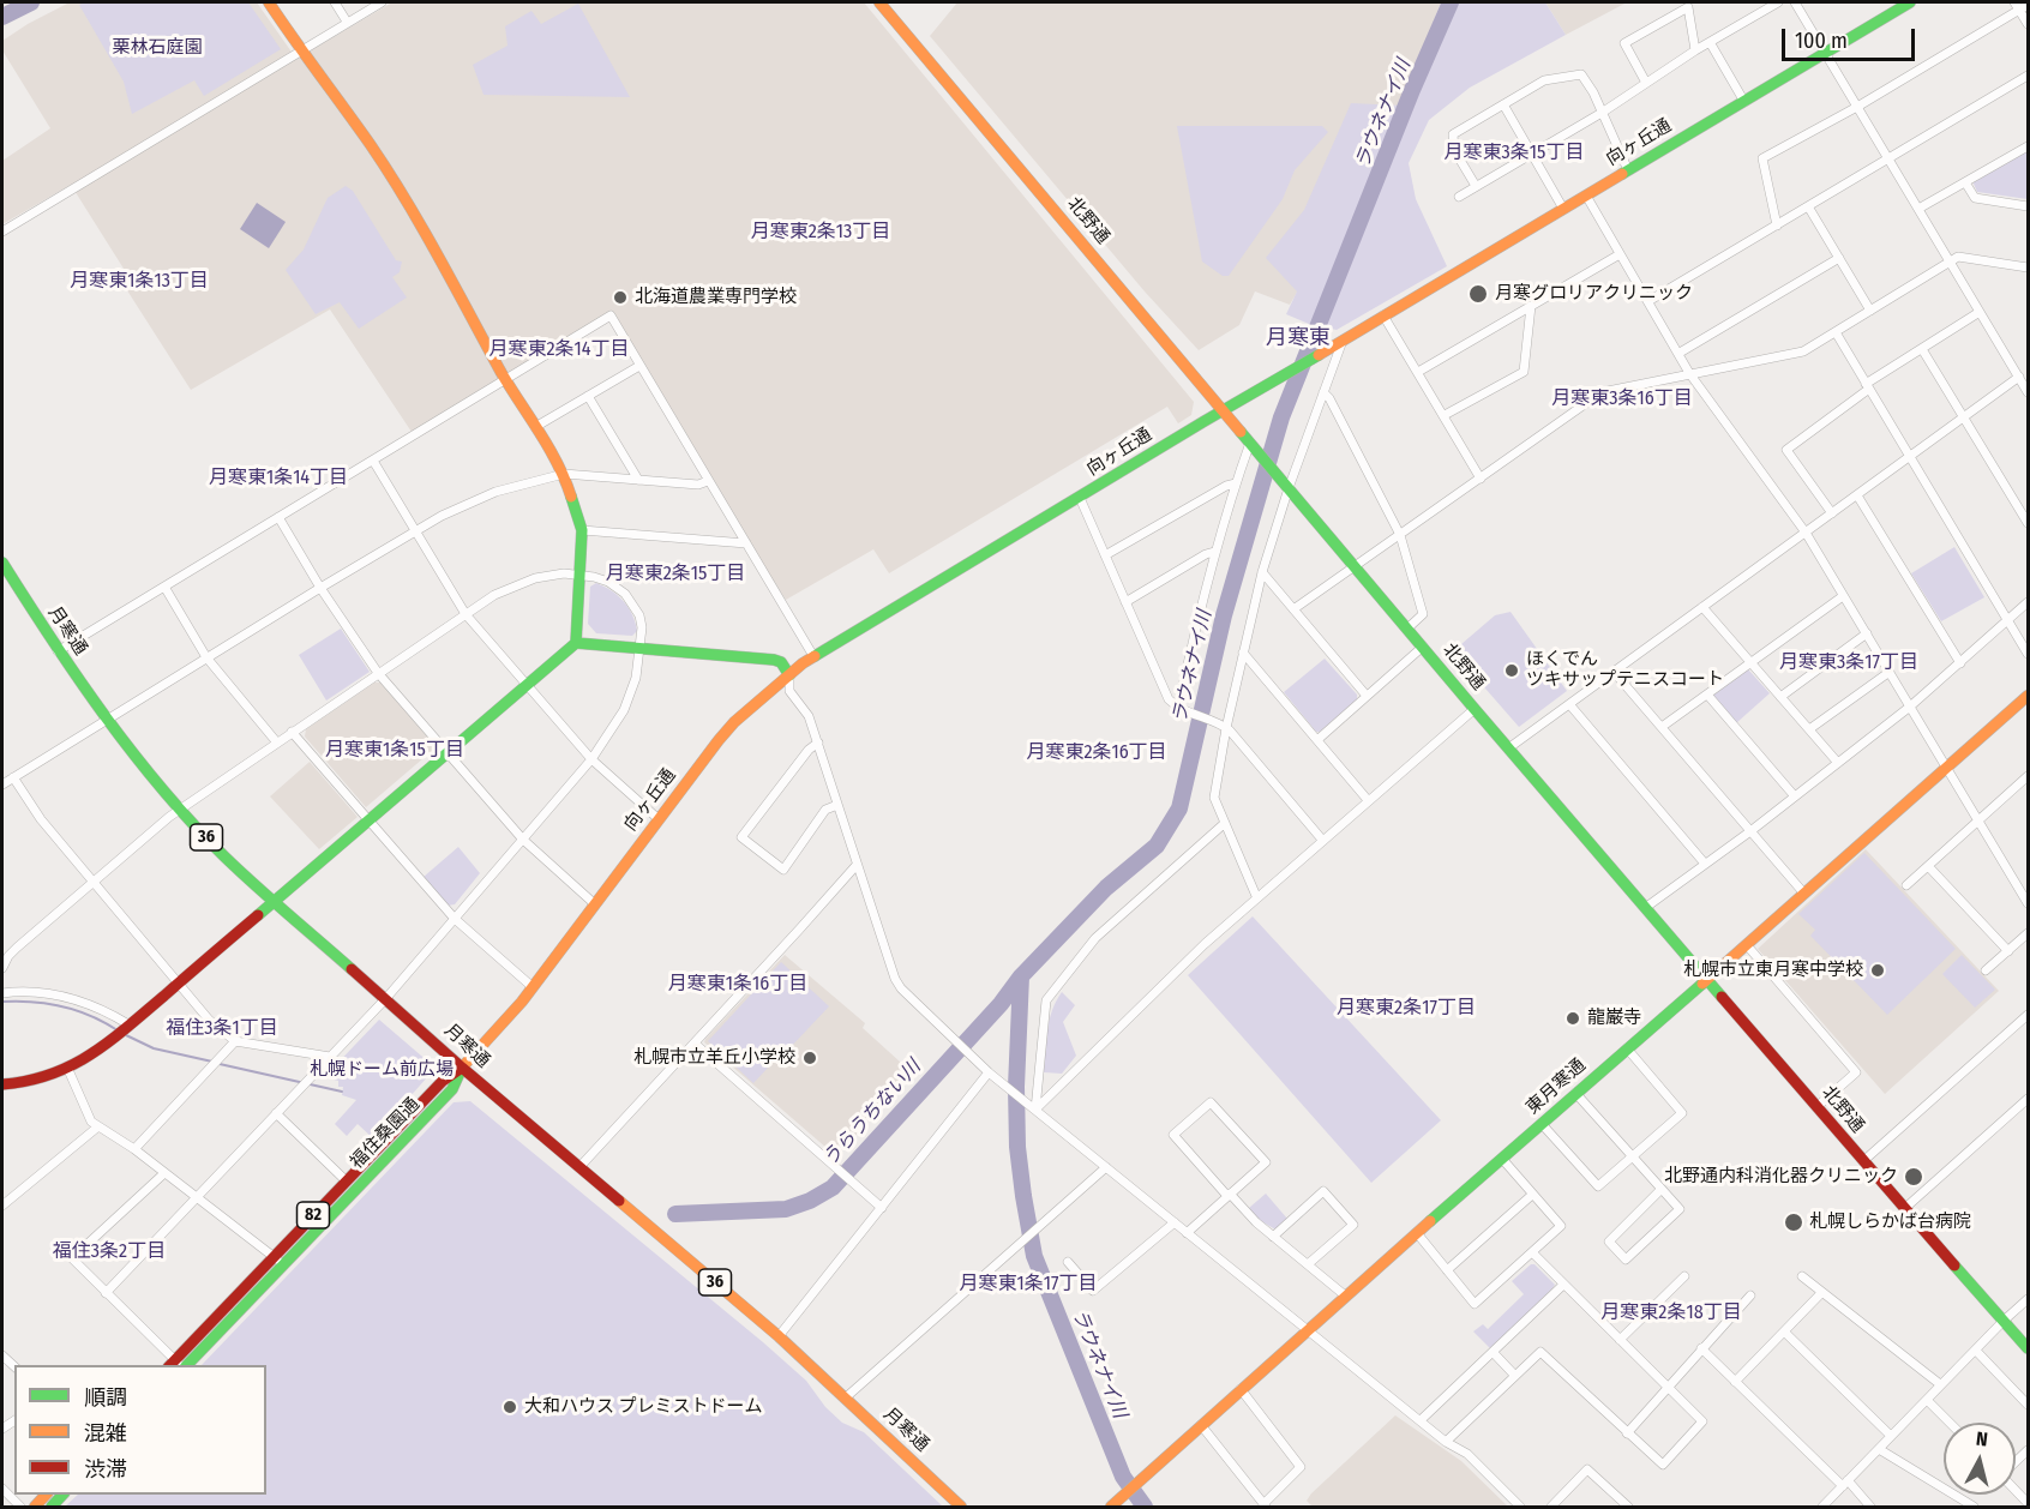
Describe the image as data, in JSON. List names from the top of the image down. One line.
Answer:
{"streets":{"main road":["向ヶ丘通","北野通","月寒通","36","東月寒通","福住桑園通","82"]},"crossings":[["向ヶ丘通","北野通"],["向ヶ丘通","月寒通"],["向ヶ丘通","福住桑園通"],["北野通","東月寒通"],["月寒通","福住桑園通"]],"districts":["月寒東3条15丁目","月寒東2条13丁目","月寒東1条13丁目","月寒東","月寒東2条14丁目","月寒東3条16丁目","月寒東1条14丁目","月寒東2条15丁目","月寒東3条17丁目","月寒東1条15丁目","月寒東2条16丁目","月寒東1条16丁目","月寒東2条17丁目","福住3条1丁目","福住3条2丁目","月寒東1条17丁目","月寒東2条18丁目"],"water":["ラウネナイ川","うらうちない川"],"parks":["栗林石庭園","札幌ドーム前広場"],"places":["月寒グロリアクリニック","北海道農業専門学校","ほくでん ツキサップテニスコート","札幌市立東月寒中学校","龍巌寺","札幌市立羊丘小学校","北野通内科消化器クリニック","札幌しらかば台病院","大和ハウス プレミストドーム"],"legend":["順調","混雑","渋滞"],"scale_bar":"100 m","north":"top"}
